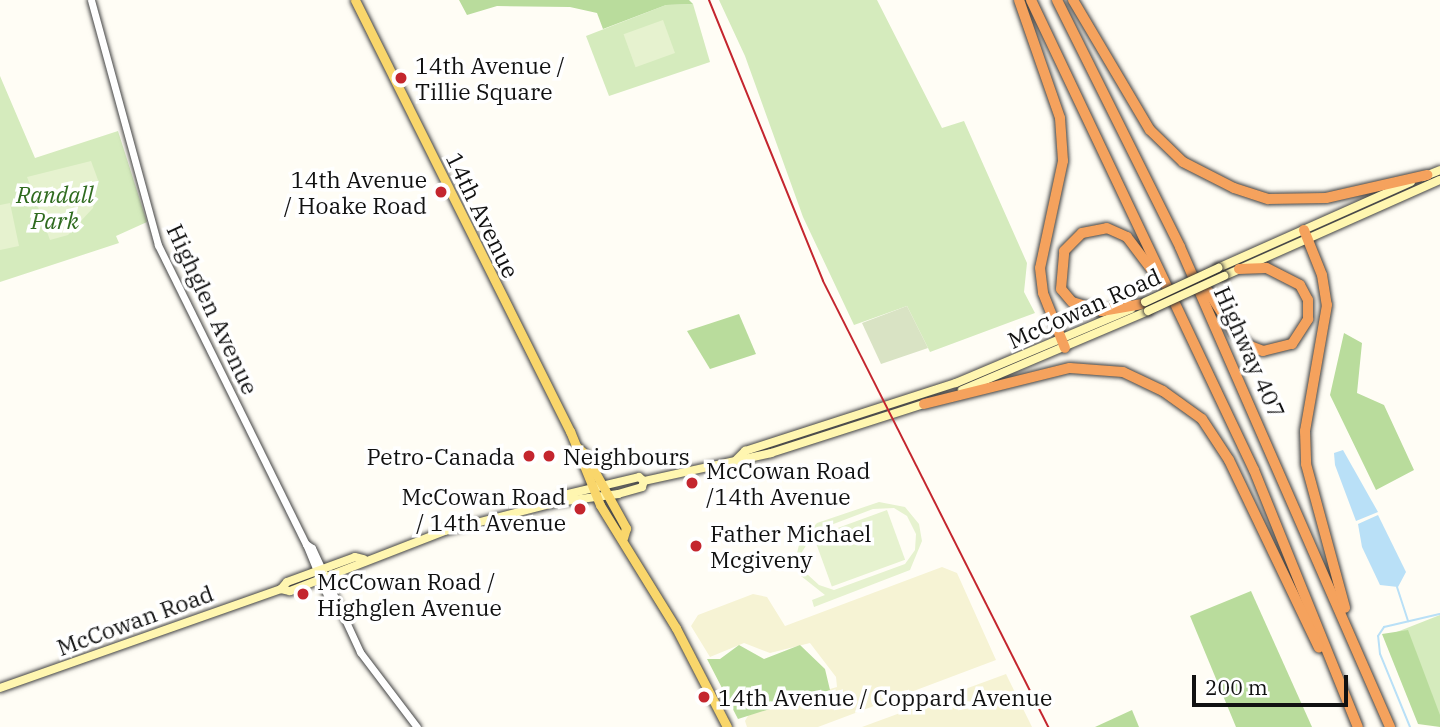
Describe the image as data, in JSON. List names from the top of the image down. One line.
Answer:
{"streets":{"highway":["Highway 407"],"main road":["14th Avenue","McCowan Road"],"street":["Highglen Avenue"]},"crossings":[["14th Avenue","McCowan Road"],["McCowan Road","Highglen Avenue"]],"parks":["Randall Park"],"places":["14th Avenue / Tillie Square","14th Avenue / Hoake Road","Petro-Canada","Neighbours","McCowan Road /14th Avenue","McCowan Road / 14th Avenue","Father Michael Mcgiveny","McCowan Road / Highglen Avenue","14th Avenue / Coppard Avenue"],"scale_bar":"200 m"}
